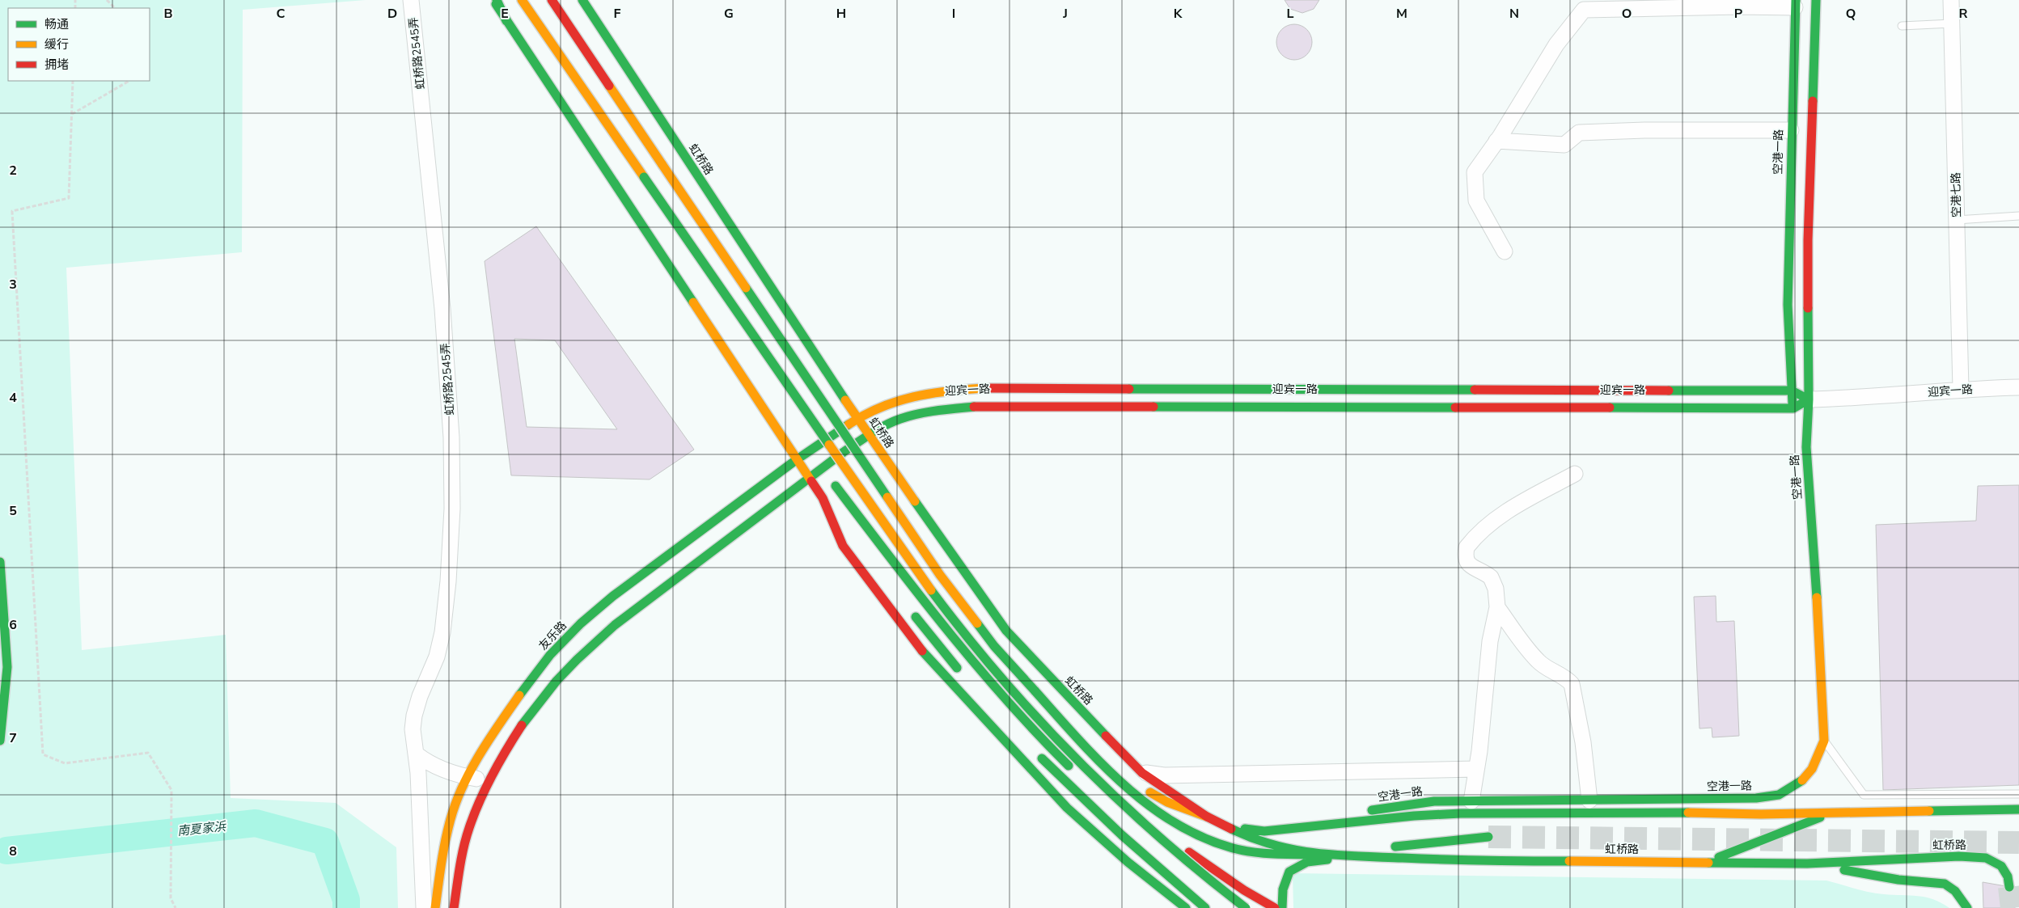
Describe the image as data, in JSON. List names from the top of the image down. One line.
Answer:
{"streets":{"main road":["空港一路","虹桥路","迎宾一路","友乐路"],"street":["虹桥路2545弄","空港七路"]},"crossings":[["空港一路","虹桥路"],["空港一路","迎宾一路"],["虹桥路","迎宾一路"],["空港七路","迎宾一路"],["迎宾一路","友乐路"]],"water":["南夏家浜"],"legend":["畅通","缓行","拥堵"],"grid":{"columns":["B","C","D","E","F","G","H","I","J","K","L","M","N","O","P","Q","R"],"rows":["2","3","4","5","6","7","8"]}}
